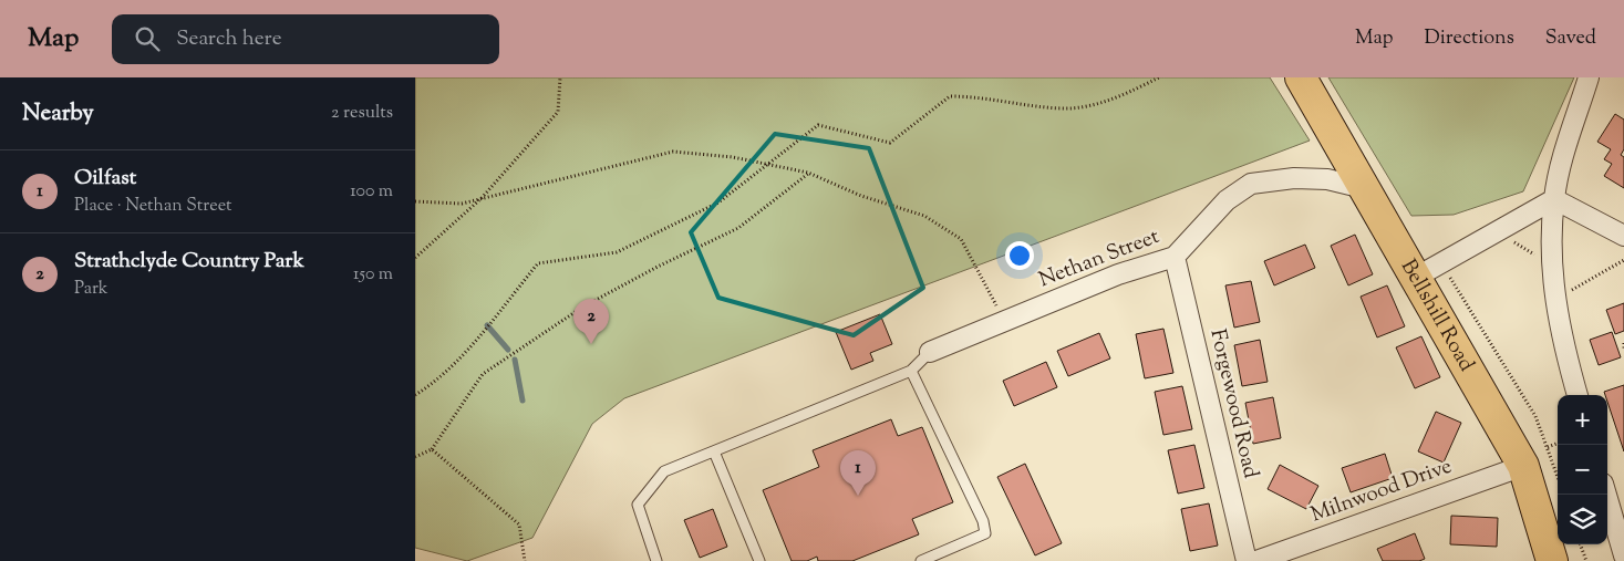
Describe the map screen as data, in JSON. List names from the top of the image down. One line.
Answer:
{"streets":{"main road":["Bellshill Road"],"street":["Nethan Street","Forgewood Road","Milnwood Drive"]},"crossings":[["Nethan Street","Bellshill Road"],["Nethan Street","Forgewood Road"],["Bellshill Road","Milnwood Drive"]],"page":{"header":"Map","search":"Search here","nav":["Map","Directions","Saved"],"heading":["Nearby","2 results"],"list":[{"mark":"1","name":"Oilfast","note":"Place · Nethan Street","value":"100 m"},{"mark":"2","name":"Strathclyde Country Park","note":"Park","value":"150 m"}],"pins":["2","1"],"map_buttons":["+","−"]}}
